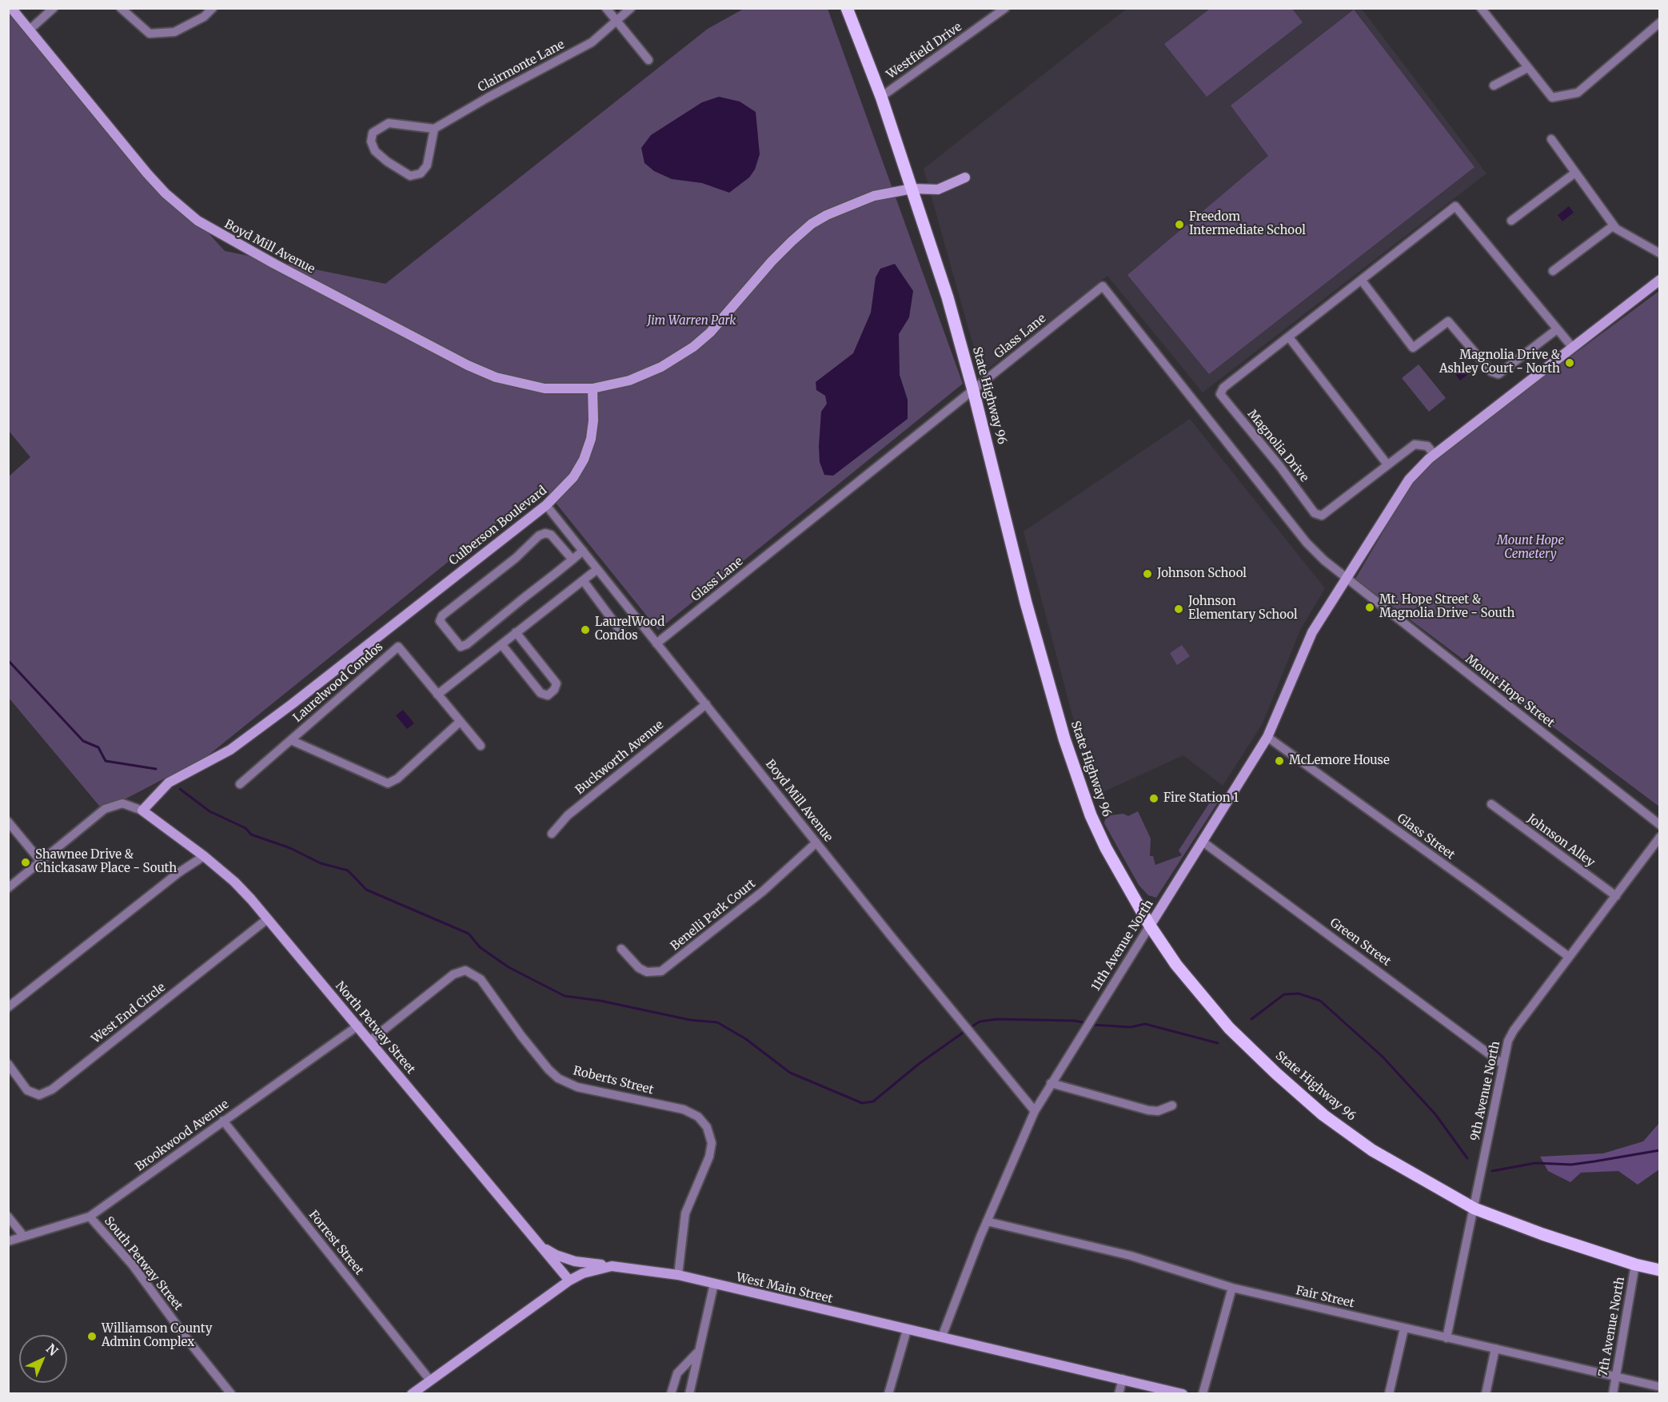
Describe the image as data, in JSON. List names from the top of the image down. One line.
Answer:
{"streets":{"main road":["State Highway 96"],"street":["Westfield Drive","Clairmonte Lane","Boyd Mill Avenue","Glass Lane","Magnolia Drive","Culberson Boulevard","Laurelwood Condos","Mount Hope Street","Buckworth Avenue","Glass Street","Johnson Alley","Benelli Park Court","Green Street","11th Avenue North","West End Circle","North Petway Street","Roberts Street","9th Avenue North","Brookwood Avenue","Forrest Street","South Petway Street","West Main Street","Fair Street","7th Avenue North"]},"crossings":[["Westfield Drive","State Highway 96"],["Boyd Mill Avenue","Glass Lane"],["Boyd Mill Avenue","Culberson Boulevard"],["Boyd Mill Avenue","Buckworth Avenue"],["Boyd Mill Avenue","Benelli Park Court"],["Boyd Mill Avenue","11th Avenue North"],["Glass Lane","State Highway 96"],["Glass Lane","Mount Hope Street"],["Glass Lane","11th Avenue North"],["State Highway 96","11th Avenue North"],["State Highway 96","9th Avenue North"],["State Highway 96","7th Avenue North"],["Culberson Boulevard","North Petway Street"],["Mount Hope Street","11th Avenue North"],["Glass Street","11th Avenue North"],["Glass Street","9th Avenue North"],["Johnson Alley","9th Avenue North"],["Green Street","11th Avenue North"],["Green Street","9th Avenue North"],["11th Avenue North","West Main Street"],["11th Avenue North","Fair Street"],["West End Circle","North Petway Street"],["North Petway Street","Roberts Street"],["North Petway Street","Brookwood Avenue"],["North Petway Street","West Main Street"],["Roberts Street","West Main Street"],["9th Avenue North","Fair Street"],["Brookwood Avenue","Forrest Street"],["Brookwood Avenue","South Petway Street"],["Forrest Street","West Main Street"],["Fair Street","7th Avenue North"]],"parks":["Jim Warren Park","Mount Hope Cemetery"],"places":["Freedom Intermediate School","Magnolia Drive & Ashley Court - North","Johnson School","Mt. Hope Street & Magnolia Drive - South","Johnson Elementary School","LaurelWood Condos","McLemore House","Fire Station 1","Shawnee Drive & Chickasaw Place - South","Williamson County Admin Complex"],"north":"top right"}
